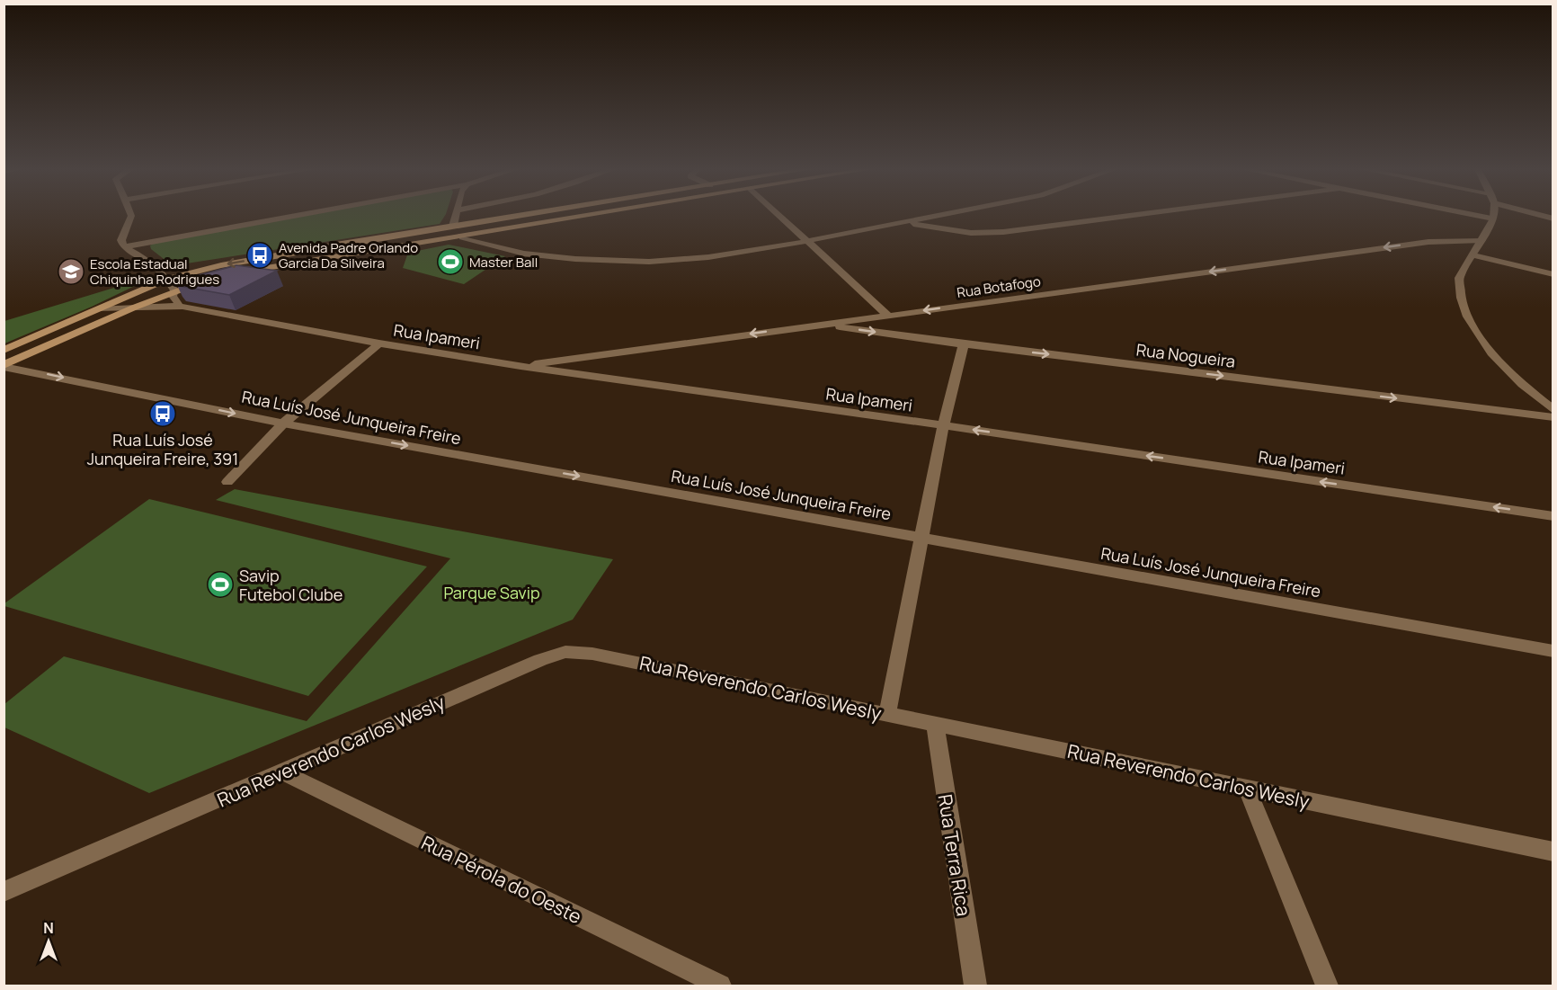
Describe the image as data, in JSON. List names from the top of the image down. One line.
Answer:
{"streets":{"street":["Rua Botafogo","Rua Ipameri","Rua Nogueira","Rua Luís José Junqueira Freire","Rua Reverendo Carlos Wesly","Rua Terra Rica","Rua Pérola do Oeste"]},"crossings":[["Rua Botafogo","Rua Ipameri"],["Rua Botafogo","Rua Nogueira"],["Rua Reverendo Carlos Wesly","Rua Terra Rica"],["Rua Reverendo Carlos Wesly","Rua Pérola do Oeste"]],"one_way":["Rua Ipameri","Rua Luís José Junqueira Freire"],"parks":["Parque Savip"],"places":{"bus stop":["Avenida Padre Orlando Garcia Da Silveira","Rua Luís José Junqueira Freire, 391"],"sports":["Master Ball","Savip Futebol Clube"],"school or university":["Escola Estadual Chiquinha Rodrigues"]},"north":"top"}
